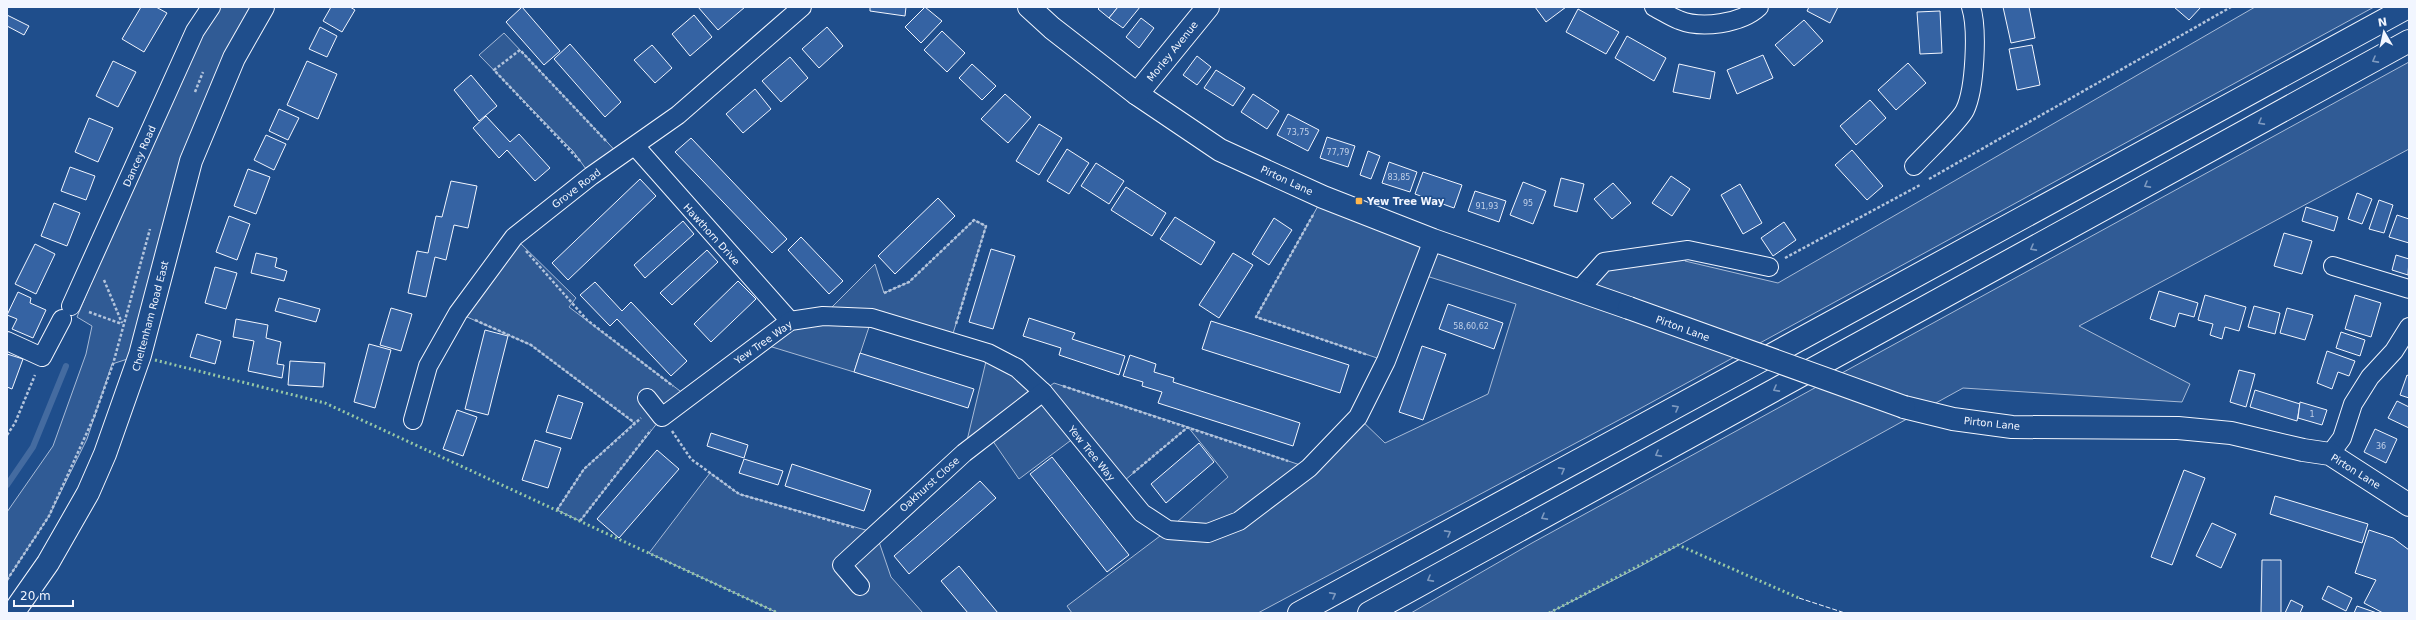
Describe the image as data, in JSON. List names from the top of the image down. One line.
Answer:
{"streets":{"main road":["Morley Avenue","Pirton Lane","Cheltenham Road East"],"street":["Dancey Road","Grove Road","Hawthorn Drive","Yew Tree Way","Oakhurst Close"]},"crossings":[["Morley Avenue","Pirton Lane"],["Pirton Lane","Yew Tree Way"],["Grove Road","Hawthorn Drive"],["Hawthorn Drive","Yew Tree Way"],["Yew Tree Way","Oakhurst Close"]],"places":{"transit":["Yew Tree Way"]},"house_numbers":["73,75","77,79","83,85","95","91,93","58,60,62","1","36"],"scale_bar":"20 m","north":"top"}
